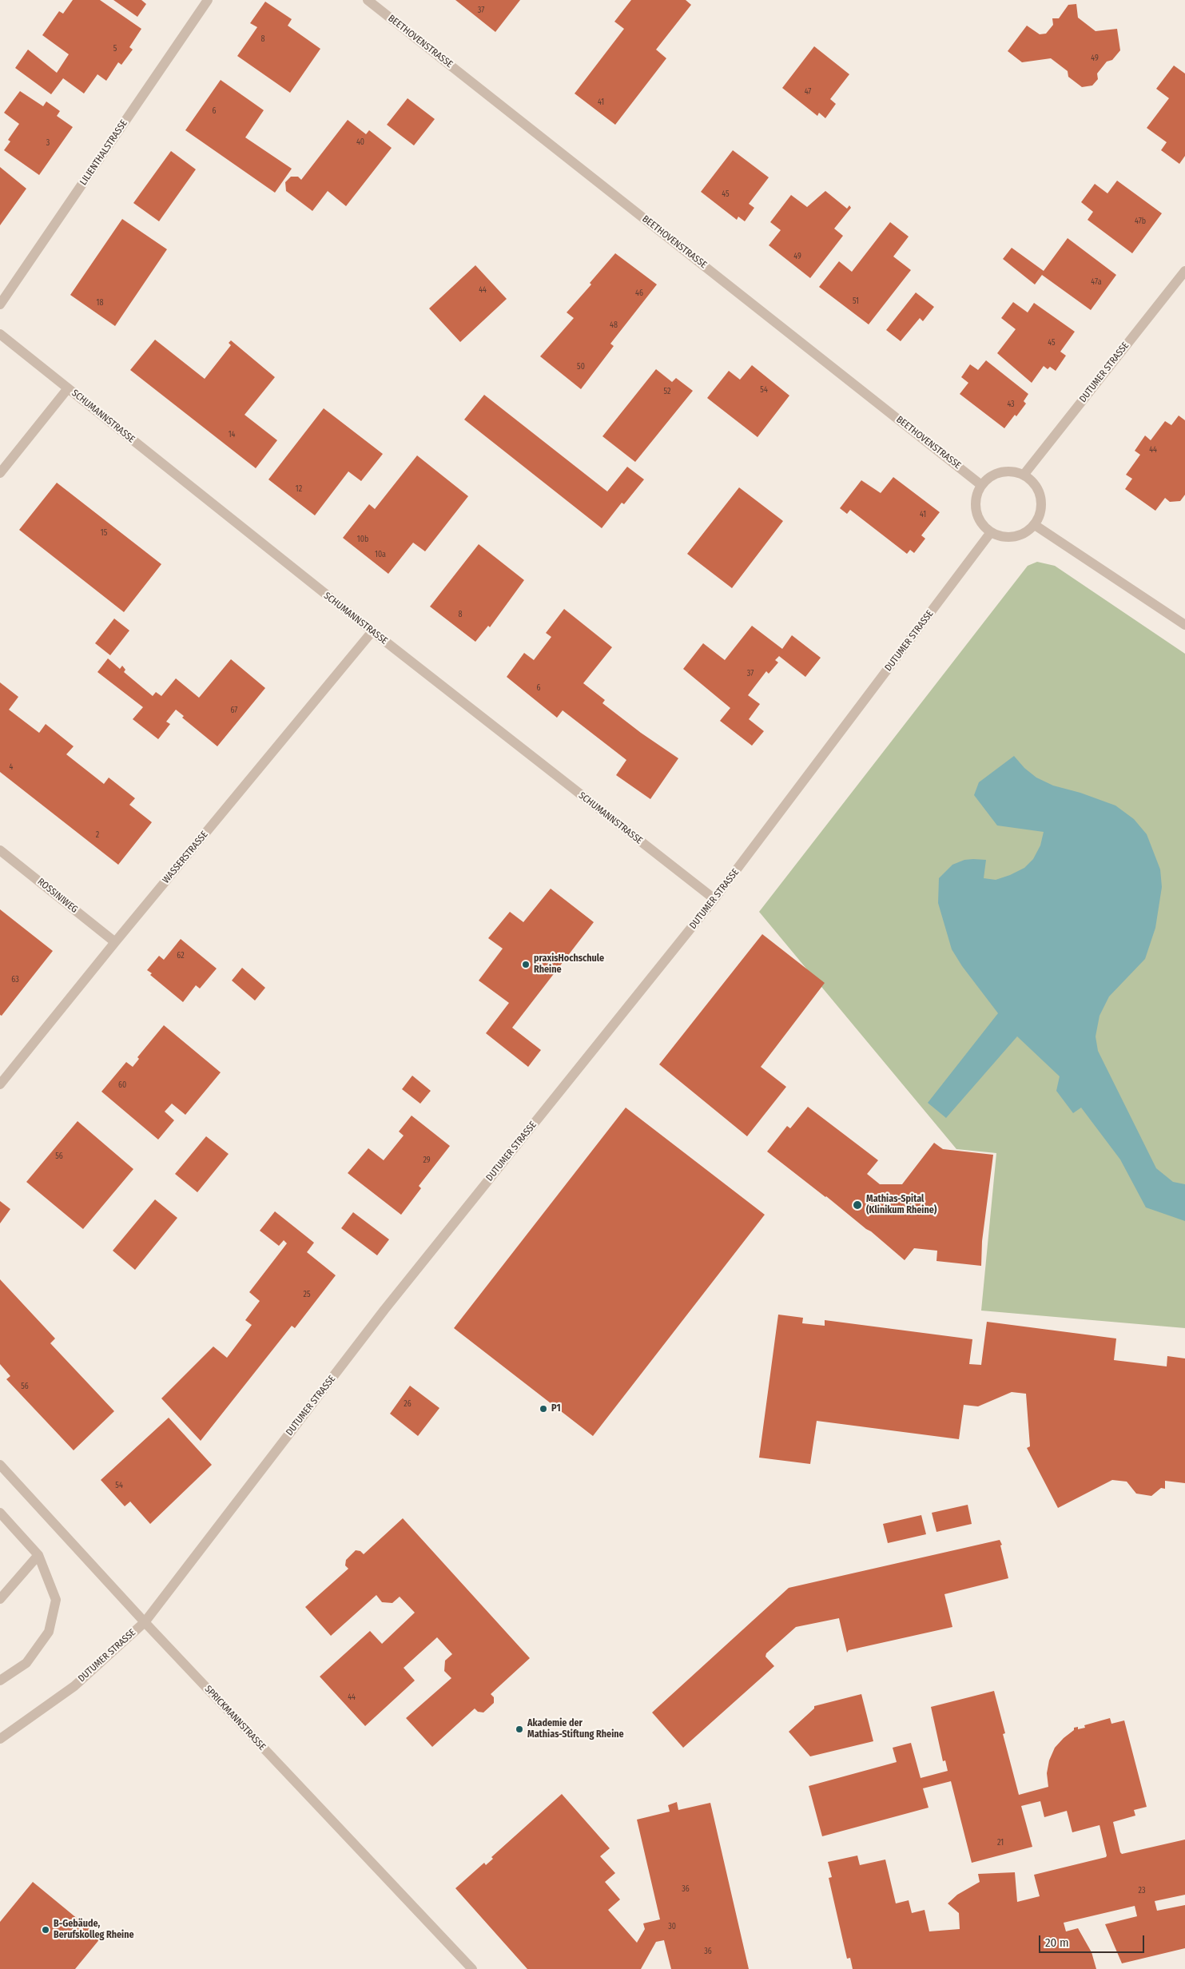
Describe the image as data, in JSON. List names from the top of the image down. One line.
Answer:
{"streets":{"street":["BEETHOVENSTRASSE","LILIENTHALSTRASSE","DUTUMER STRASSE","SCHUMANNSTRASSE","WASSERSTRASSE","ROSSINIWEG","SPRICKMANNSTRASSE"]},"crossings":[["BEETHOVENSTRASSE","DUTUMER STRASSE"],["DUTUMER STRASSE","SCHUMANNSTRASSE"],["DUTUMER STRASSE","SPRICKMANNSTRASSE"],["SCHUMANNSTRASSE","WASSERSTRASSE"],["WASSERSTRASSE","ROSSINIWEG"]],"places":["praxisHochschule Rheine","Mathias-Spital (Klinikum Rheine)","P1","Akademie der Mathias-Stiftung Rheine","B-Gebäude, Berufskolleg Rheine"],"house_numbers":["37","8","5","49","47","41","6","40","3","45","47b","49","47a","44","46","51","18","48","45","50","54","52","43","14","44","12","41","15","10b","10a","8","37","6","67","4","2","62","63","60","56","29","25","56","26","54","44","21","36","23","30","36"],"scale_bar":"20 m"}
